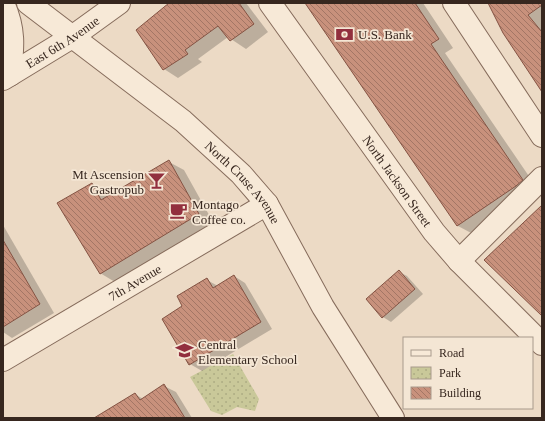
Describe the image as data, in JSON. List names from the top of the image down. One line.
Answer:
{"streets":{"street":["East 6th Avenue","North Jackson Street","North Cruse Avenue","7th Avenue"]},"crossings":[["East 6th Avenue","North Cruse Avenue"],["North Cruse Avenue","7th Avenue"]],"places":{"bank":["U.S. Bank"],"bar":["Mt Ascension Gastropub"],"cafe":["Montago Coffee co."],"school or university":["Central Elementary School"]},"legend":["Road","Park","Building"]}
